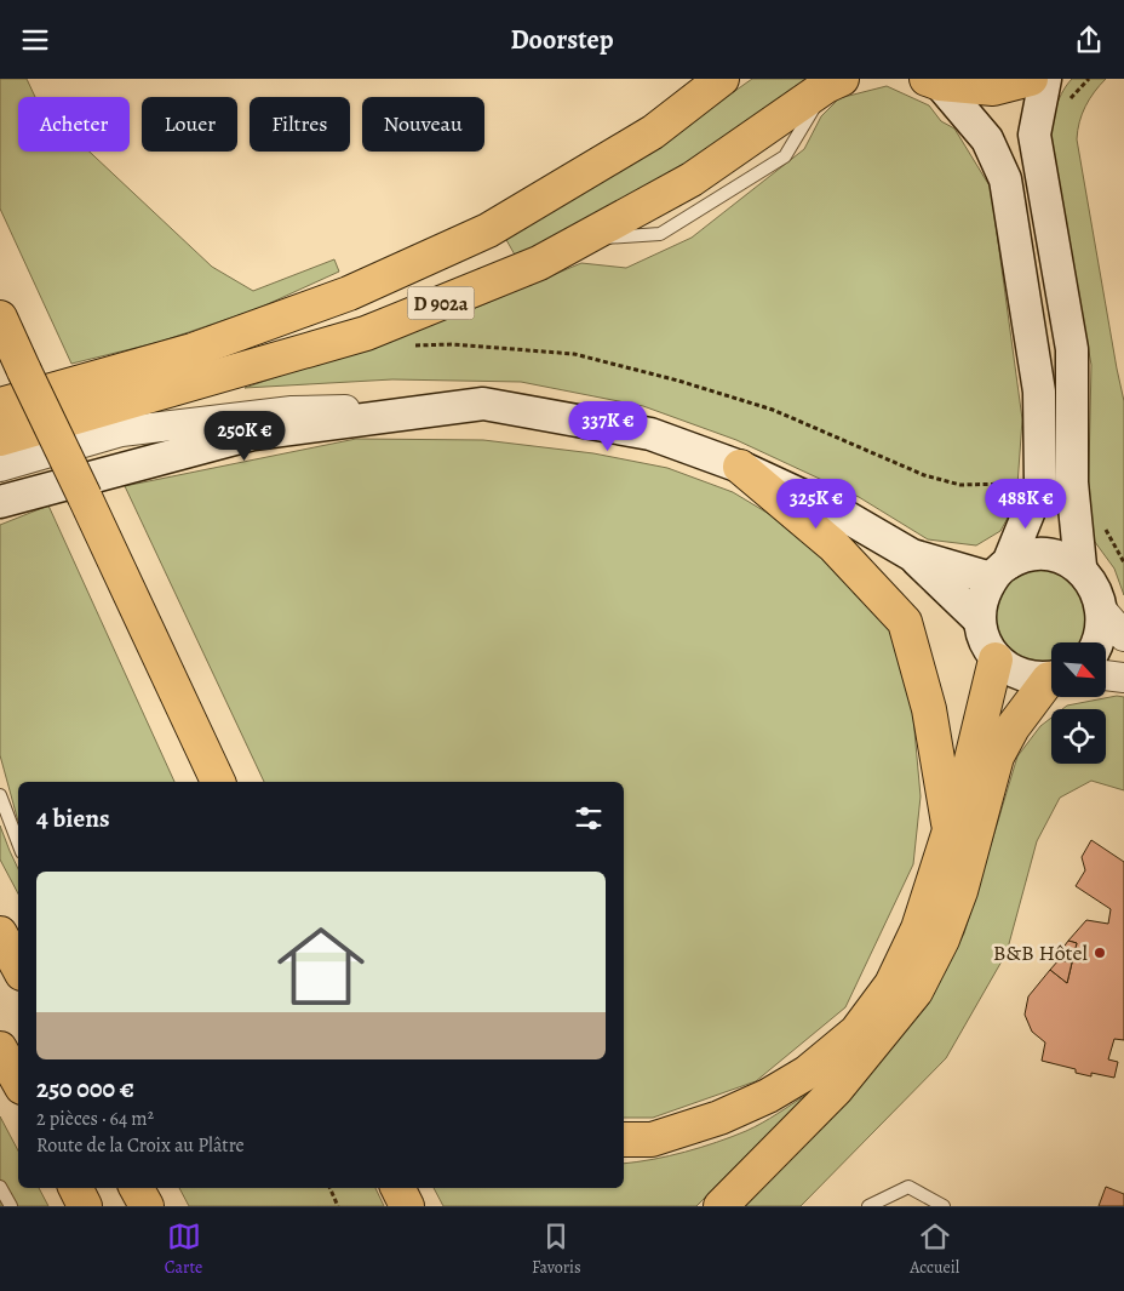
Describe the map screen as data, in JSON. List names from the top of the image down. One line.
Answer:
{"streets":{"main road":["D 902a"]},"places":["B&B Hôtel"],"north":"bottom right","page":{"header":"Doorstep","chip":["Acheter","Louer","Filtres","Nouveau"],"price":["337K €","250K €","325K €","488K €"],"heading":"4 biens","list":[{"name":"250 000 €","note":"2 pièces · 64 m² · Route de la Croix au Plâtre"}],"tabs":["Carte","Favoris","Accueil"]}}
